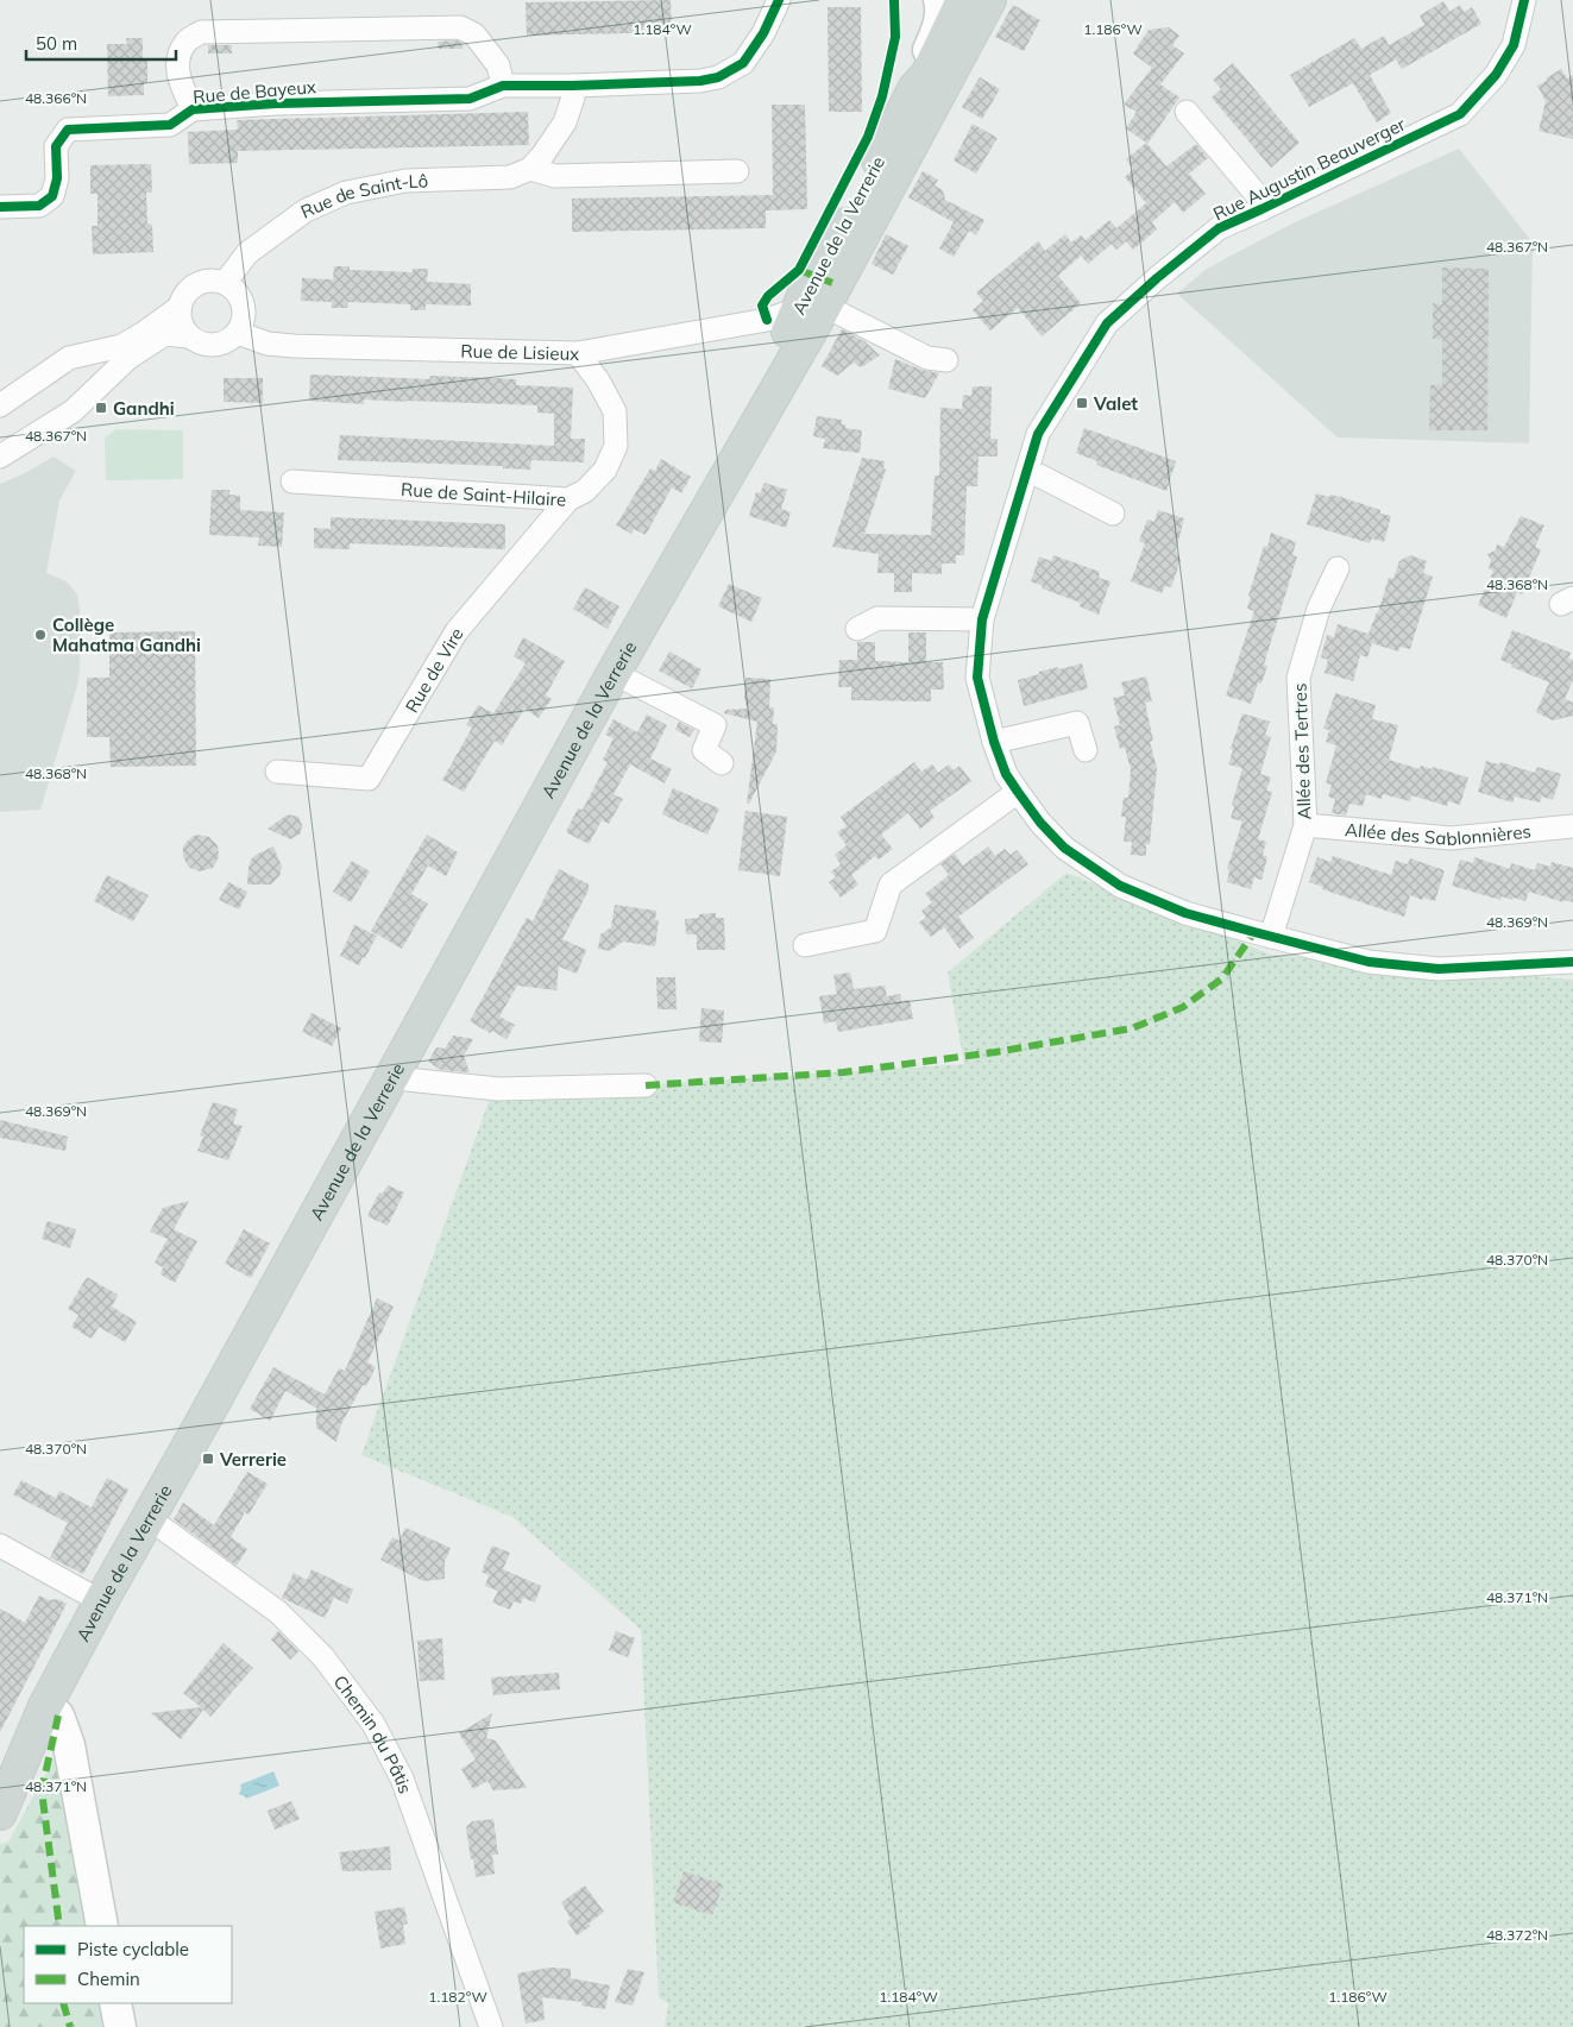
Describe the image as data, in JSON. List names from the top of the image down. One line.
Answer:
{"streets":{"main road":["Avenue de la Verrerie"],"street":["Rue de Bayeux","Rue Augustin Beauverger","Rue de Saint-Lô","Rue de Lisieux","Rue de Saint-Hilaire","Rue de Vire","Allée des Tertres","Allée des Sablonnières","Chemin du Pâtis"]},"crossings":[["Rue Augustin Beauverger","Allée des Tertres"],["Rue de Saint-Lô","Rue de Lisieux"],["Avenue de la Verrerie","Rue de Lisieux"],["Avenue de la Verrerie","Chemin du Pâtis"],["Rue de Lisieux","Rue de Saint-Hilaire"],["Rue de Saint-Hilaire","Rue de Vire"],["Allée des Tertres","Allée des Sablonnières"]],"places":{"transit":["Valet","Gandhi","Verrerie"],"other":["Collège Mahatma Gandhi"]},"legend":["Piste cyclable","Chemin"],"scale_bar":"50 m","coordinates":["1.184°W","1.186°W","48.366°N","48.367°N","48.368°N","48.369°N","48.370°N","48.371°N","48.372°N","1.182°W"]}
